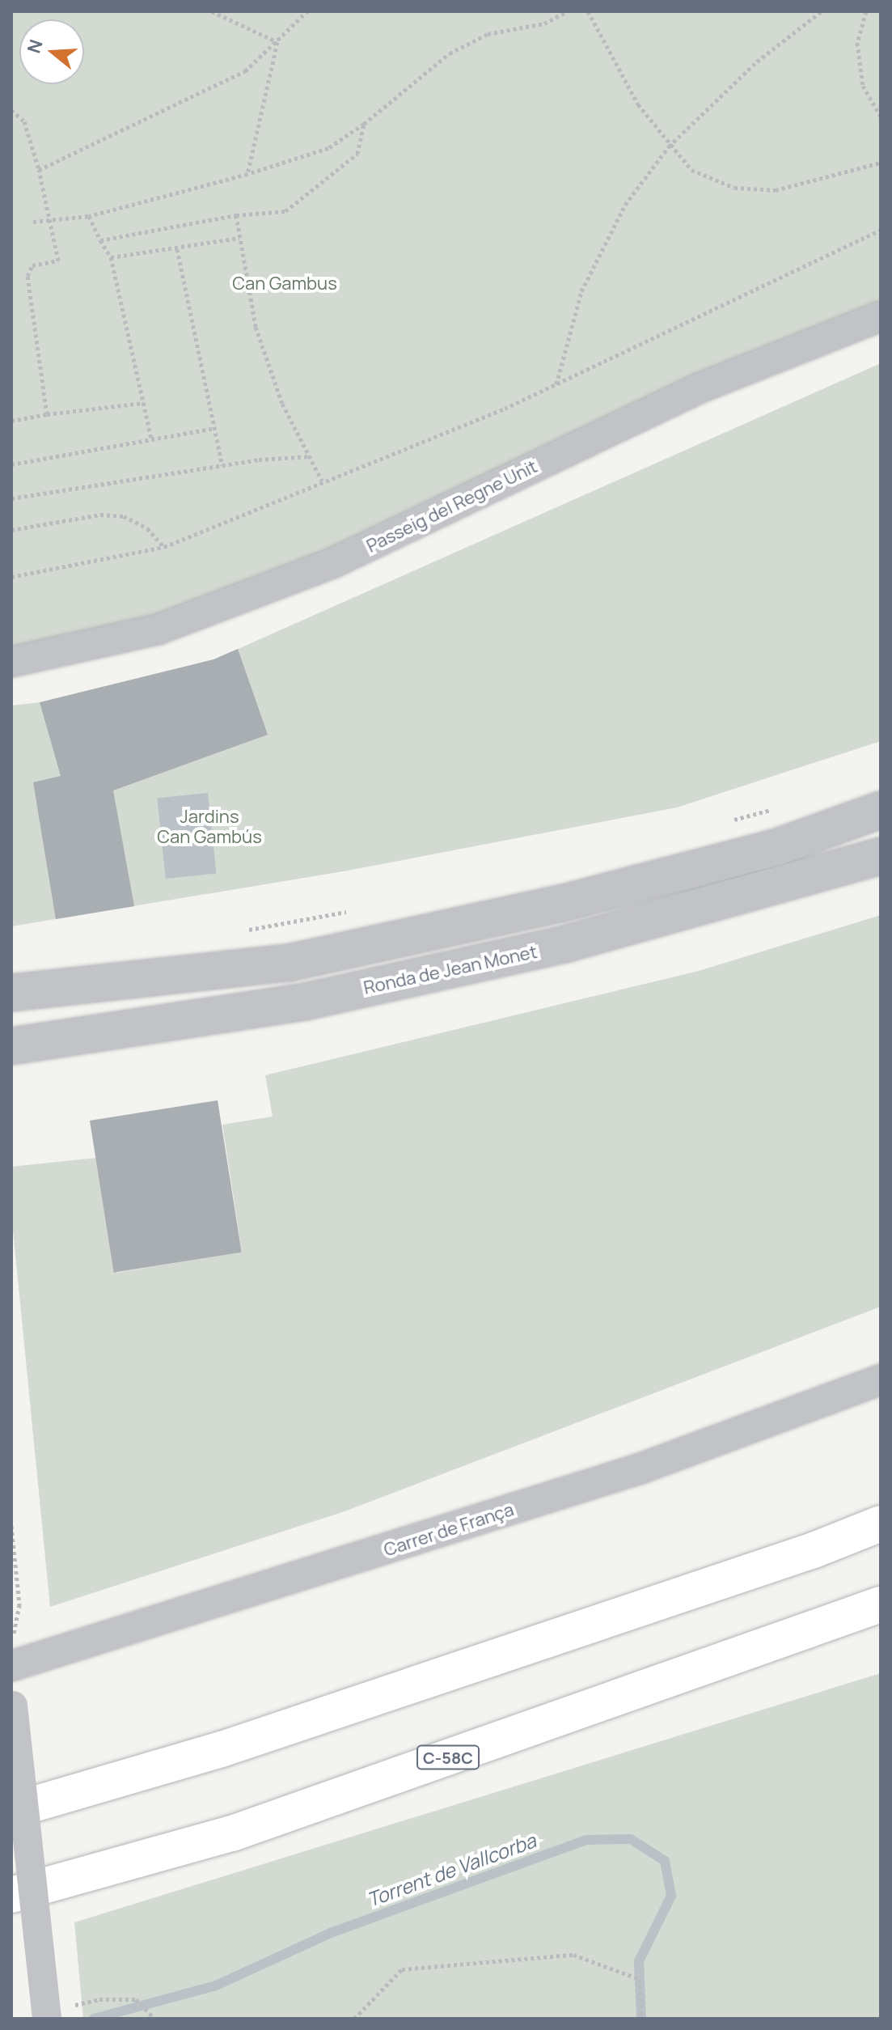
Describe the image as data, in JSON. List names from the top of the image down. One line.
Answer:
{"streets":{"highway":["C-58C"],"street":["Passeig del Regne Unit","Ronda de Jean Monet","Carrer de França"]},"water":["Torrent de Vallcorba"],"parks":["Can Gambus","Jardins Can Gambús"],"north":"left"}
